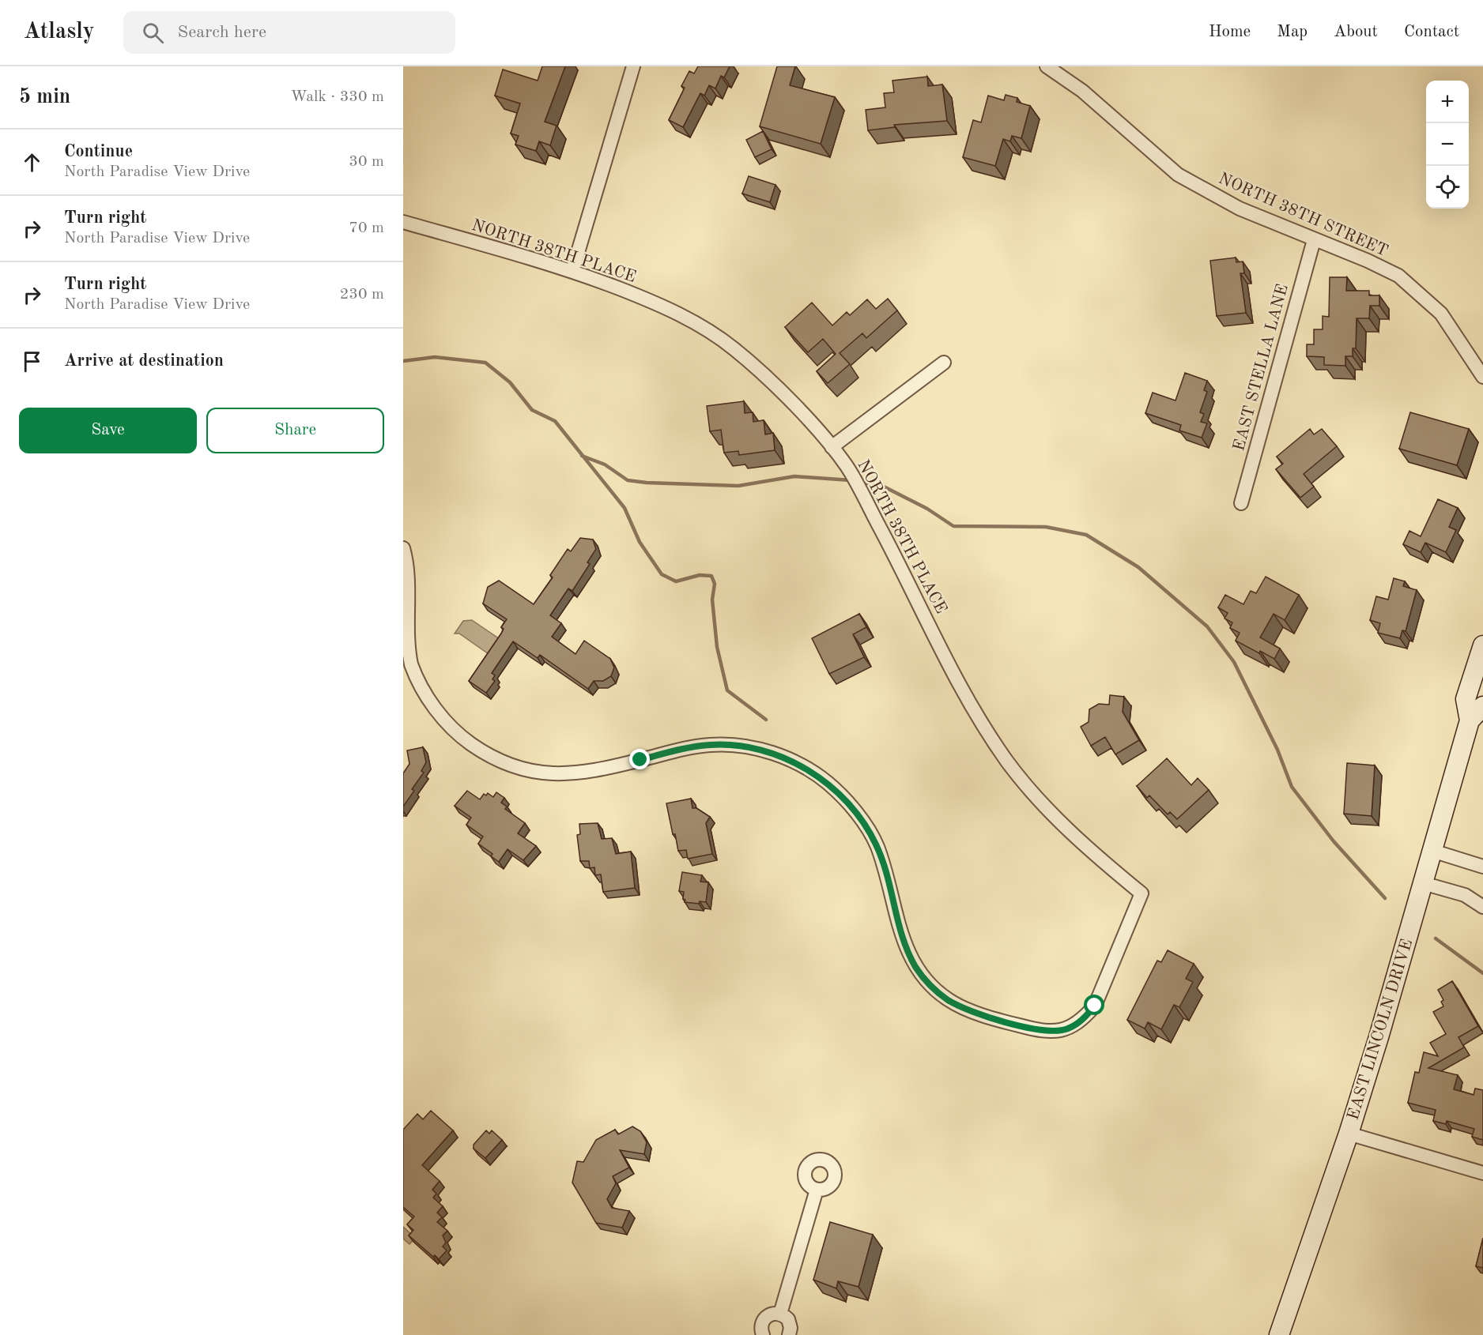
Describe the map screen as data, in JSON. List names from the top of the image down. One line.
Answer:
{"streets":{"main road":["EAST LINCOLN DRIVE"],"street":["NORTH 38TH STREET","NORTH 38TH PLACE","EAST STELLA LANE"]},"crossings":[["NORTH 38TH STREET","EAST STELLA LANE"]],"page":{"header":"Atlasly","search":"Search here","nav":["Home","Map","About","Contact"],"heading":["5 min","Walk · 330 m"],"map_buttons":["+","−"],"list":[["Continue","North Paradise View Drive","30 m"],["Turn right","North Paradise View Drive","70 m"],["Turn right","North Paradise View Drive","230 m"],"Arrive at destination"],"buttons":["Save","Share"]}}
